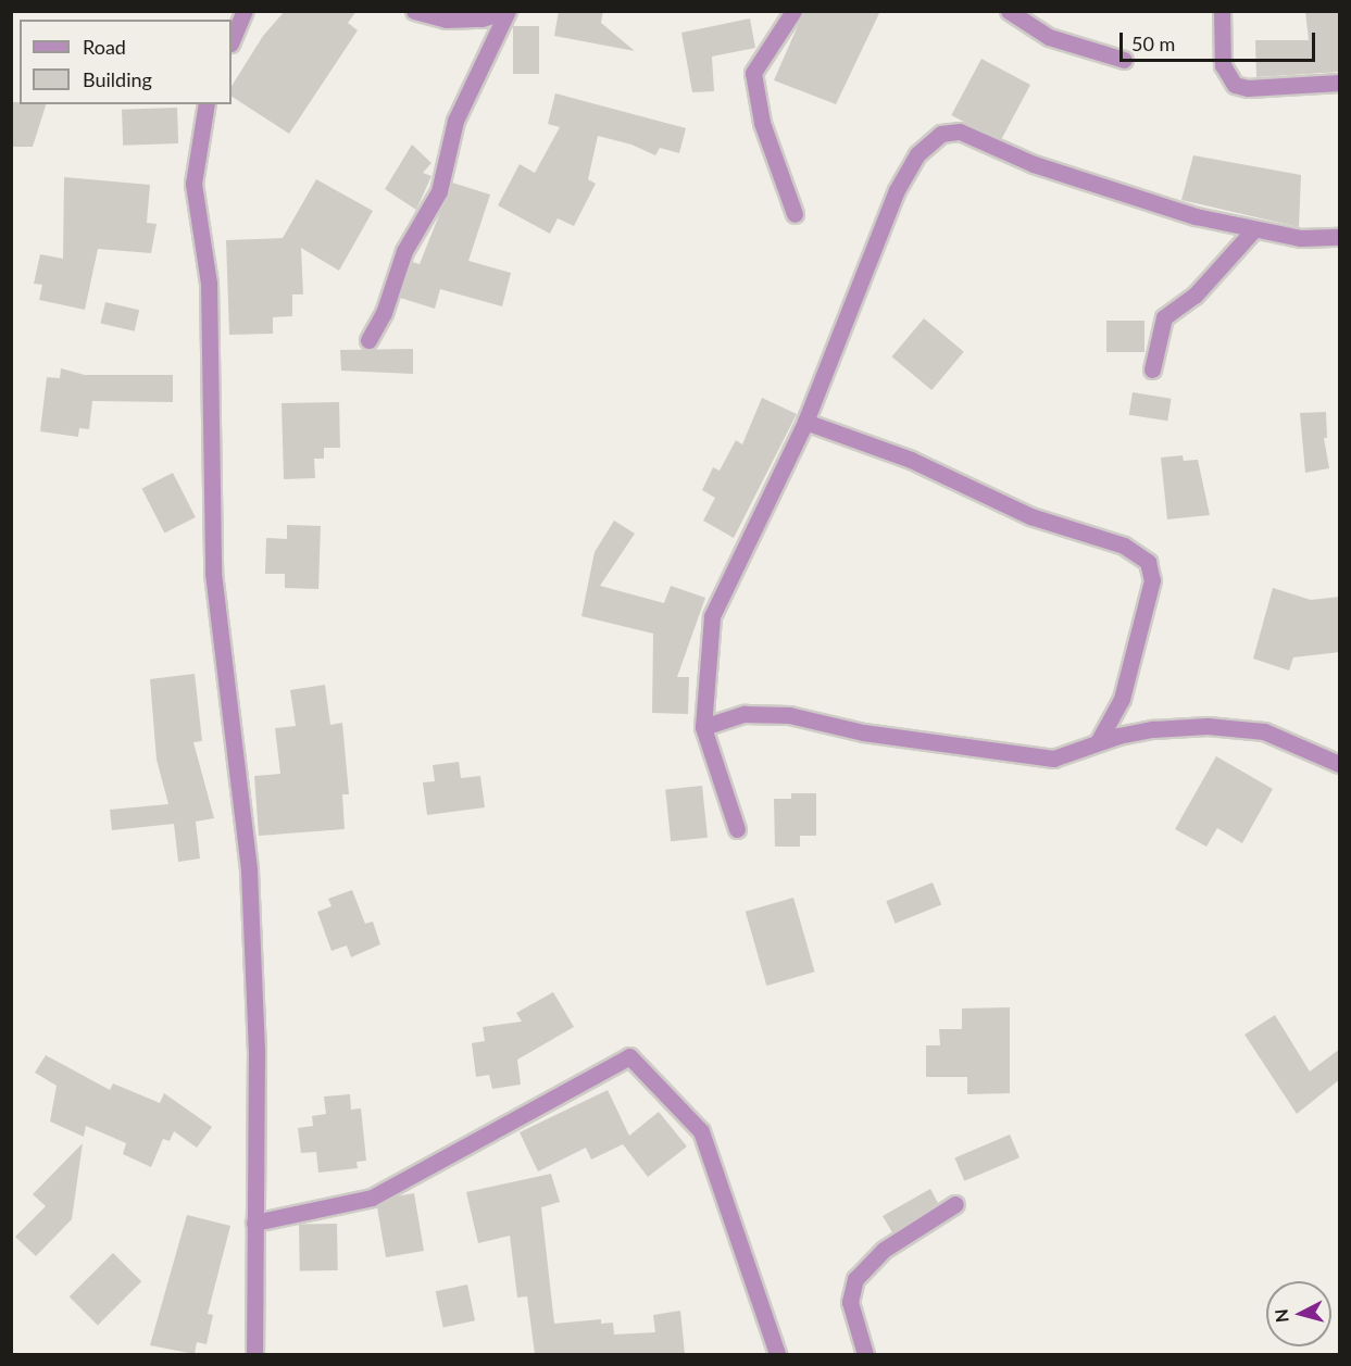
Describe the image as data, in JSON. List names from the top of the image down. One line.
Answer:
{"legend":["Road","Building"],"scale_bar":"50 m","north":"left"}
